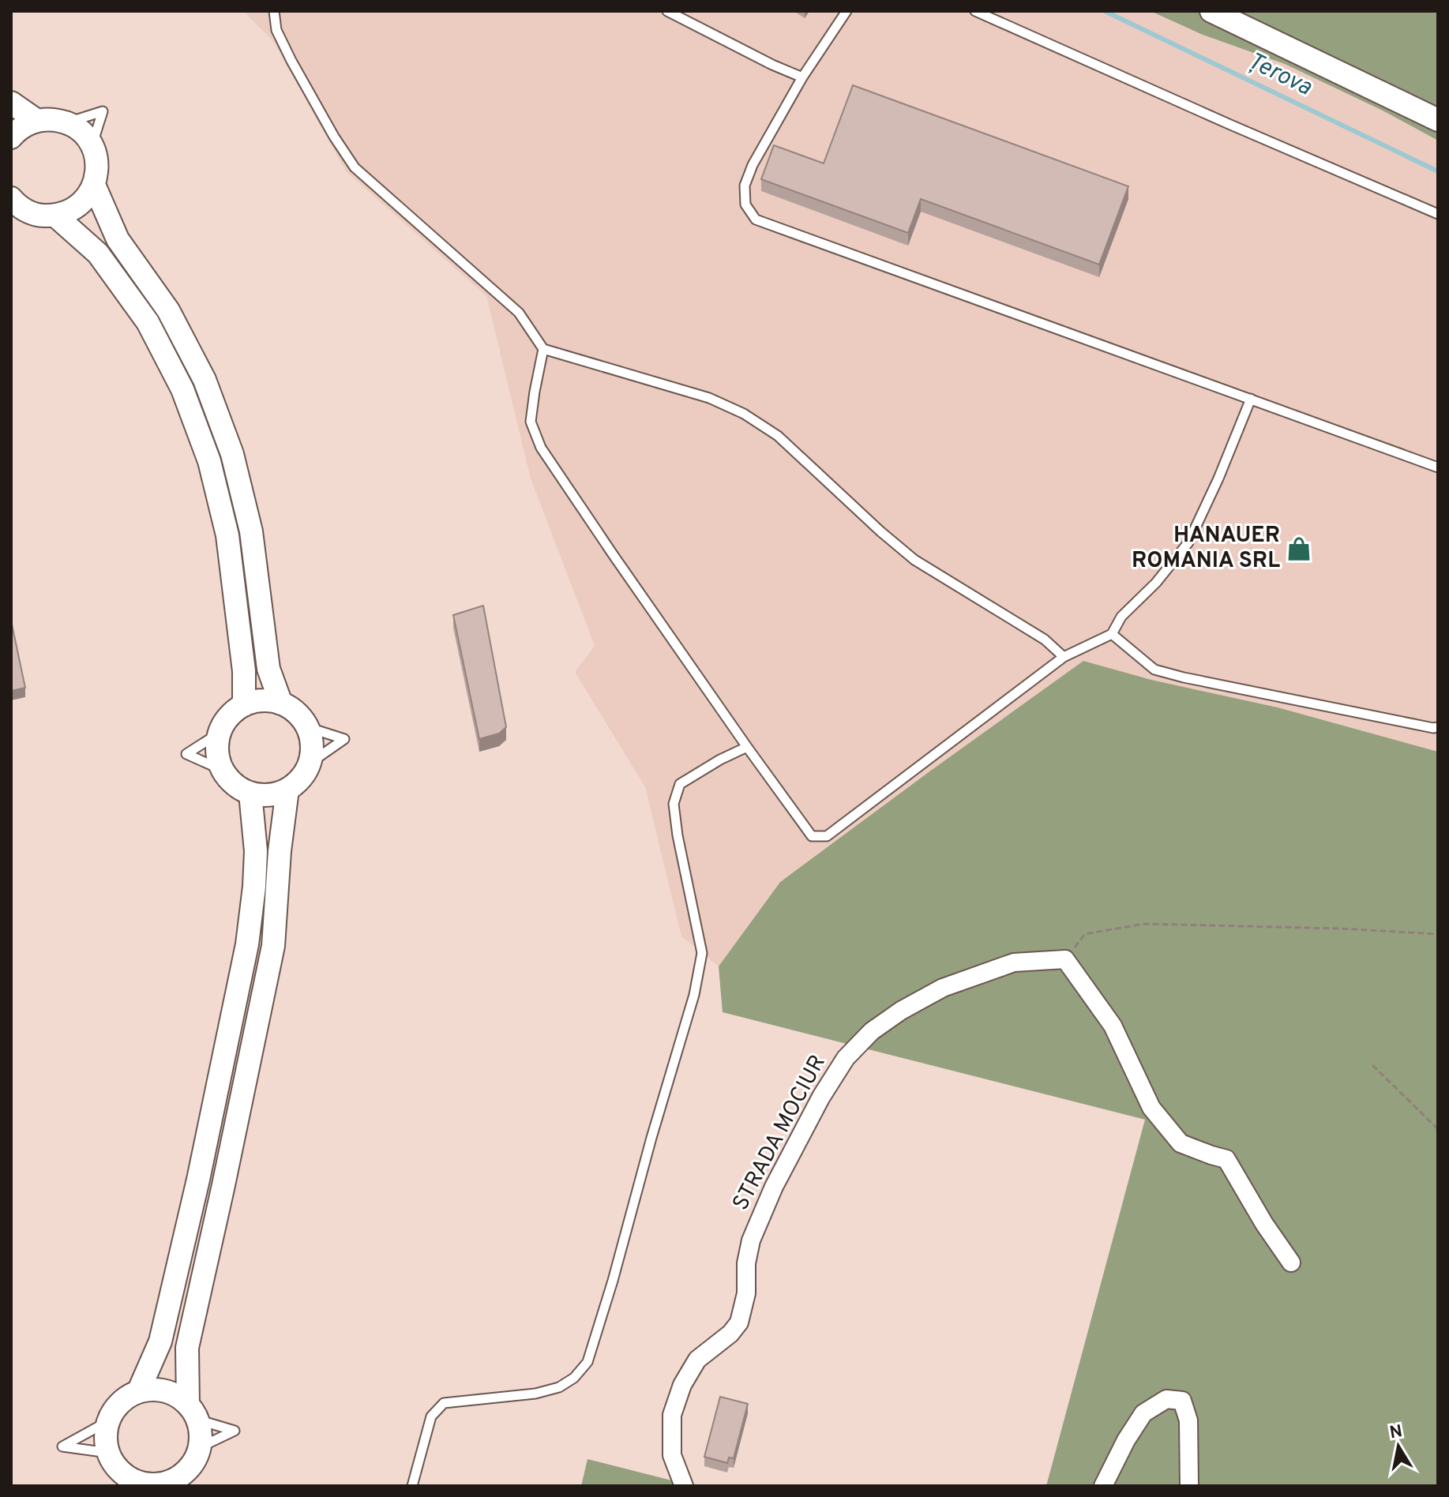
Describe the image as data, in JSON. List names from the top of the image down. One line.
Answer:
{"streets":{"street":["STRADA MOCIUR"]},"water":["Țerova"],"places":{"shop":["HANAUER ROMANIA SRL"]},"north":"top"}
